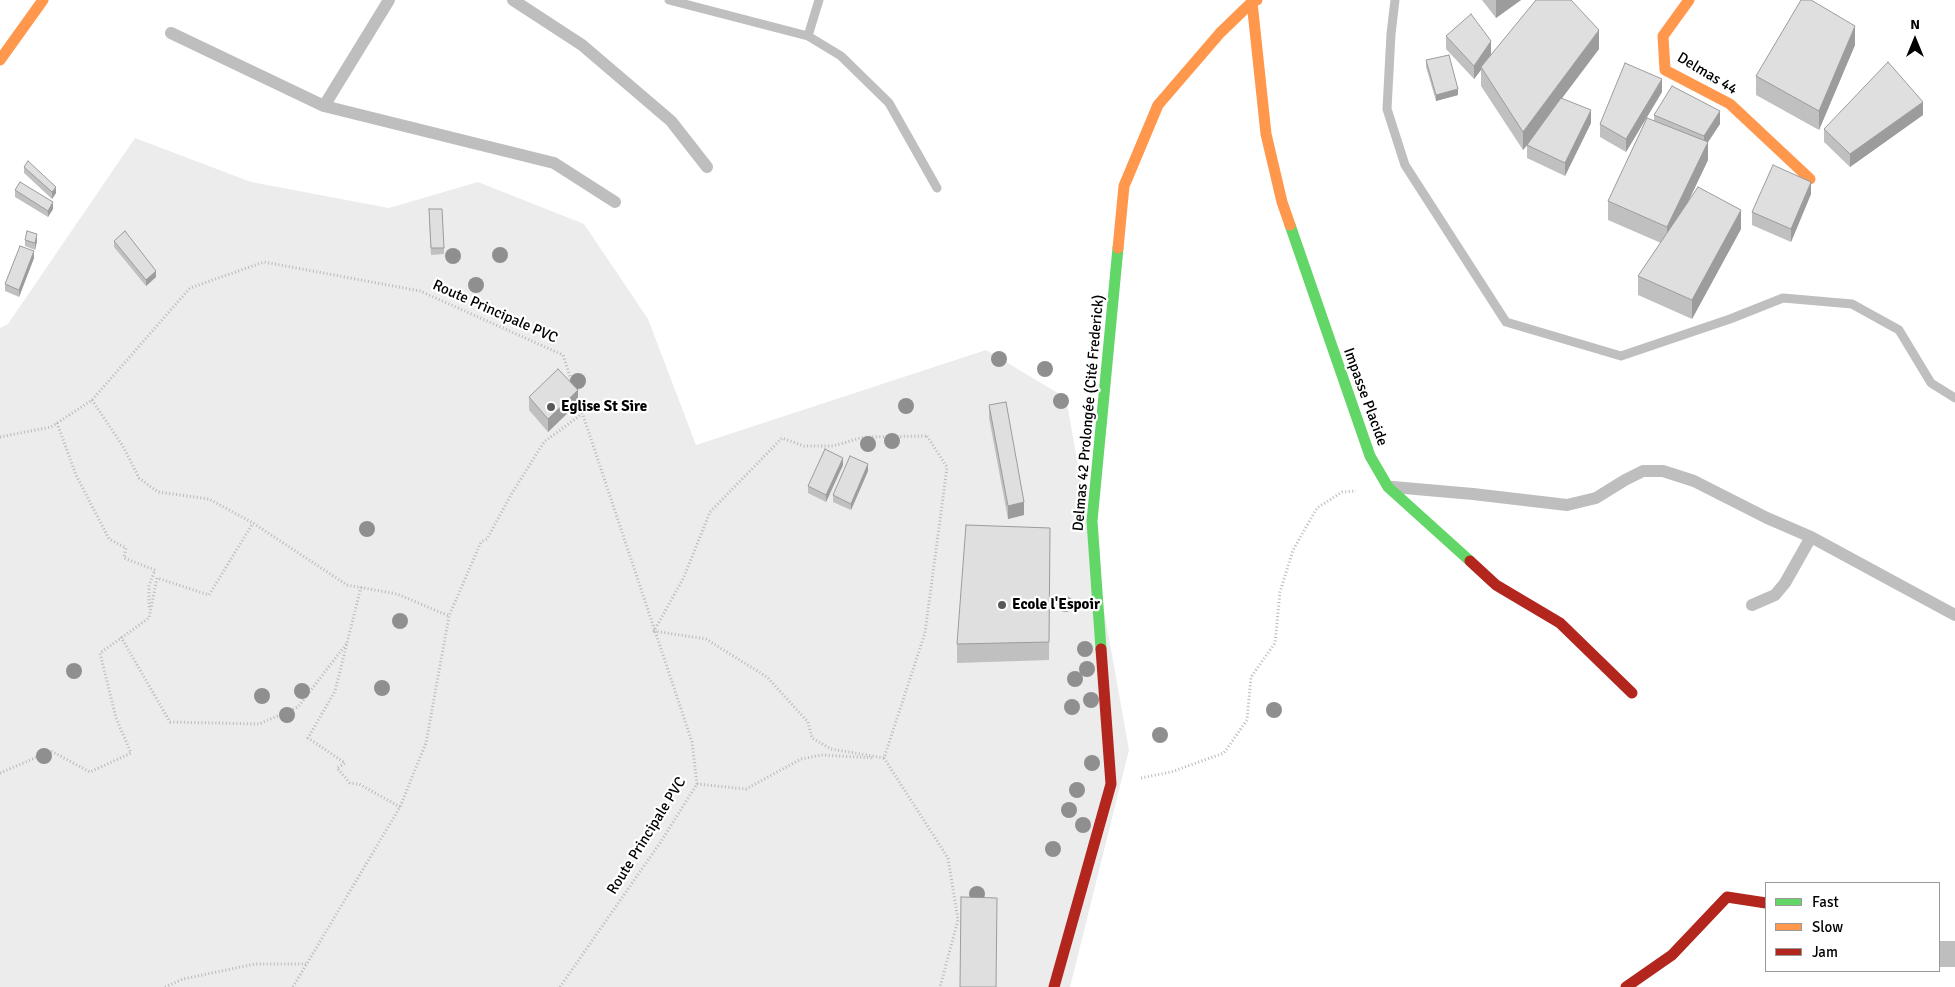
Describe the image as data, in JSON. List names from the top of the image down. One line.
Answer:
{"streets":{"street":["Delmas 44","Impasse Placide","Delmas 42 Prolongée (Cité Frederick)"],"path":["Route Principale PVC"]},"crossings":[["Impasse Placide","Delmas 42 Prolongée (Cité Frederick)"]],"places":["Eglise St Sire","Ecole l'Espoir"],"legend":["Fast","Slow","Jam"],"north":"top"}
